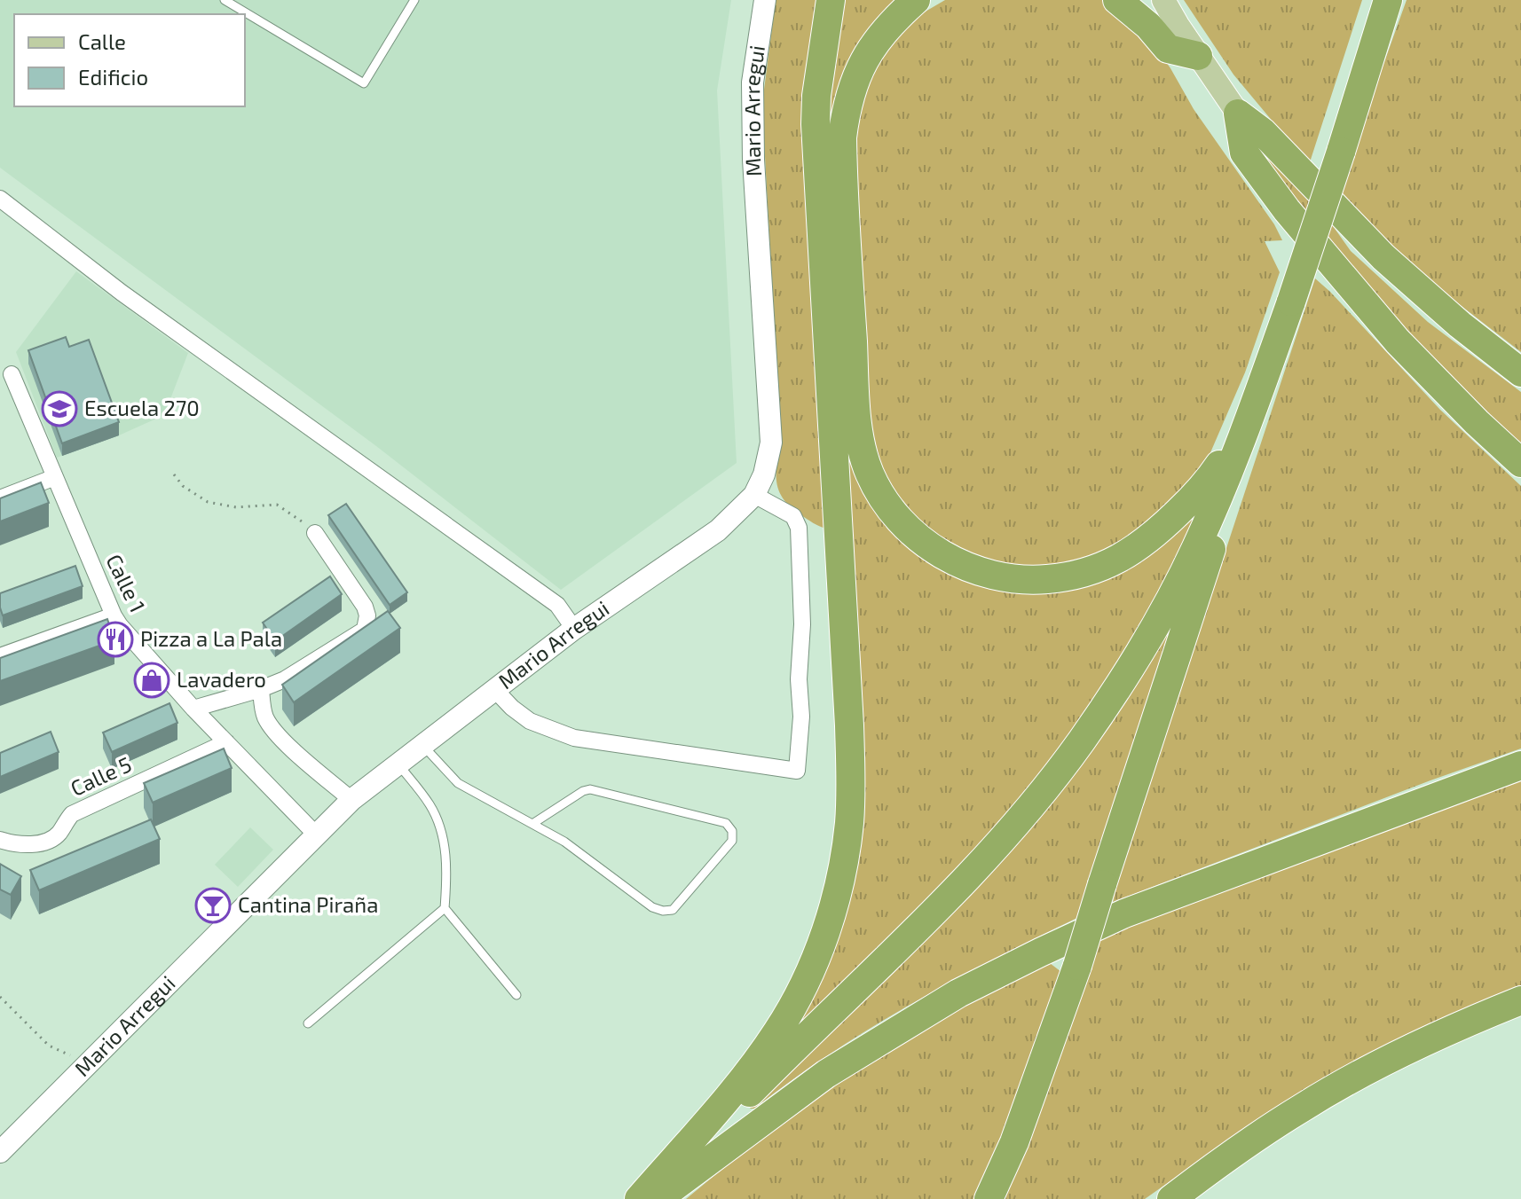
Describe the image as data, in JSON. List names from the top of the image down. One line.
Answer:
{"streets":{"street":["Mario Arregui","Calle 1","Calle 5"]},"crossings":[["Mario Arregui","Calle 1"],["Calle 1","Calle 5"]],"places":{"school or university":["Escuela 270"],"restaurant":["Pizza a La Pala"],"shop":["Lavadero"],"bar":["Cantina Piraña"]},"legend":["Calle","Edificio"]}
